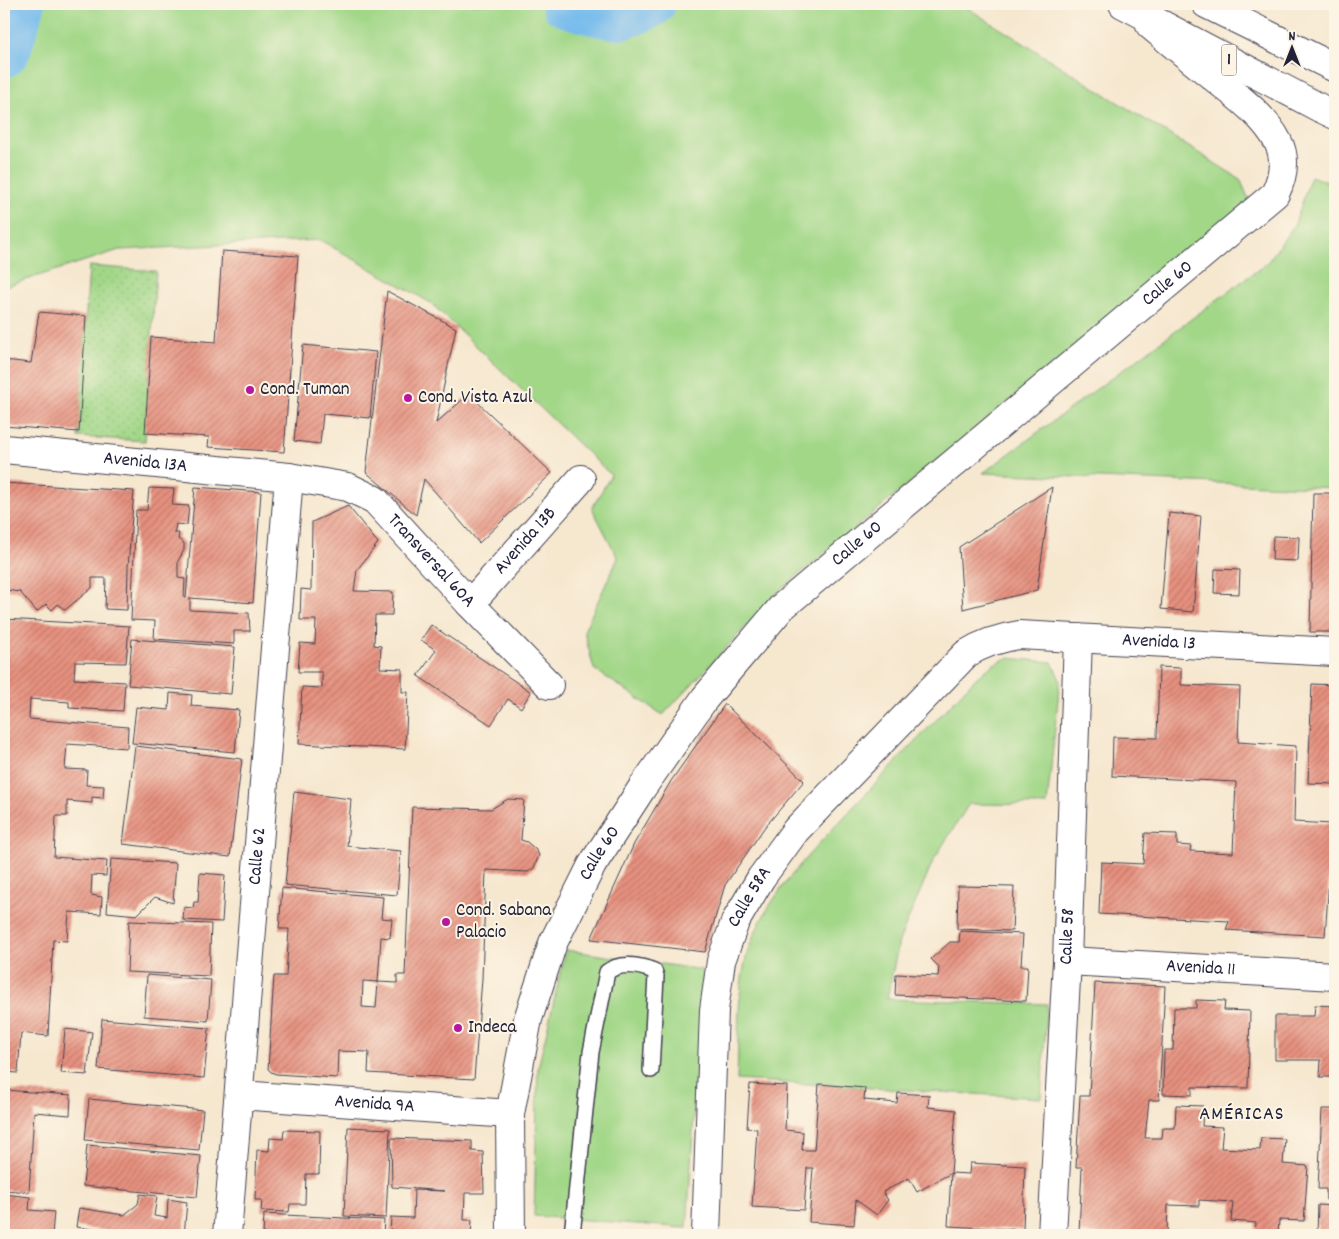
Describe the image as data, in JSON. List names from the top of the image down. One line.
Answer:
{"streets":{"main road":["1","Calle 60","Avenida 13A","Avenida 13B","Transversal 60A","Avenida 13","Calle 62","Calle 58A","Calle 58","Avenida 11","Avenida 9A"]},"crossings":[["1","Calle 60"],["Calle 60","Avenida 9A"],["Avenida 13A","Transversal 60A"],["Avenida 13A","Calle 62"],["Avenida 13B","Transversal 60A"],["Transversal 60A","Calle 62"],["Avenida 13","Calle 58A"],["Avenida 13","Calle 58"],["Calle 62","Avenida 9A"],["Calle 58","Avenida 11"]],"districts":["AMÉRICAS"],"places":["Cond. Tuman","Cond. Vista Azul","Cond. Sabana Palacio","Indeca"],"north":"top"}
